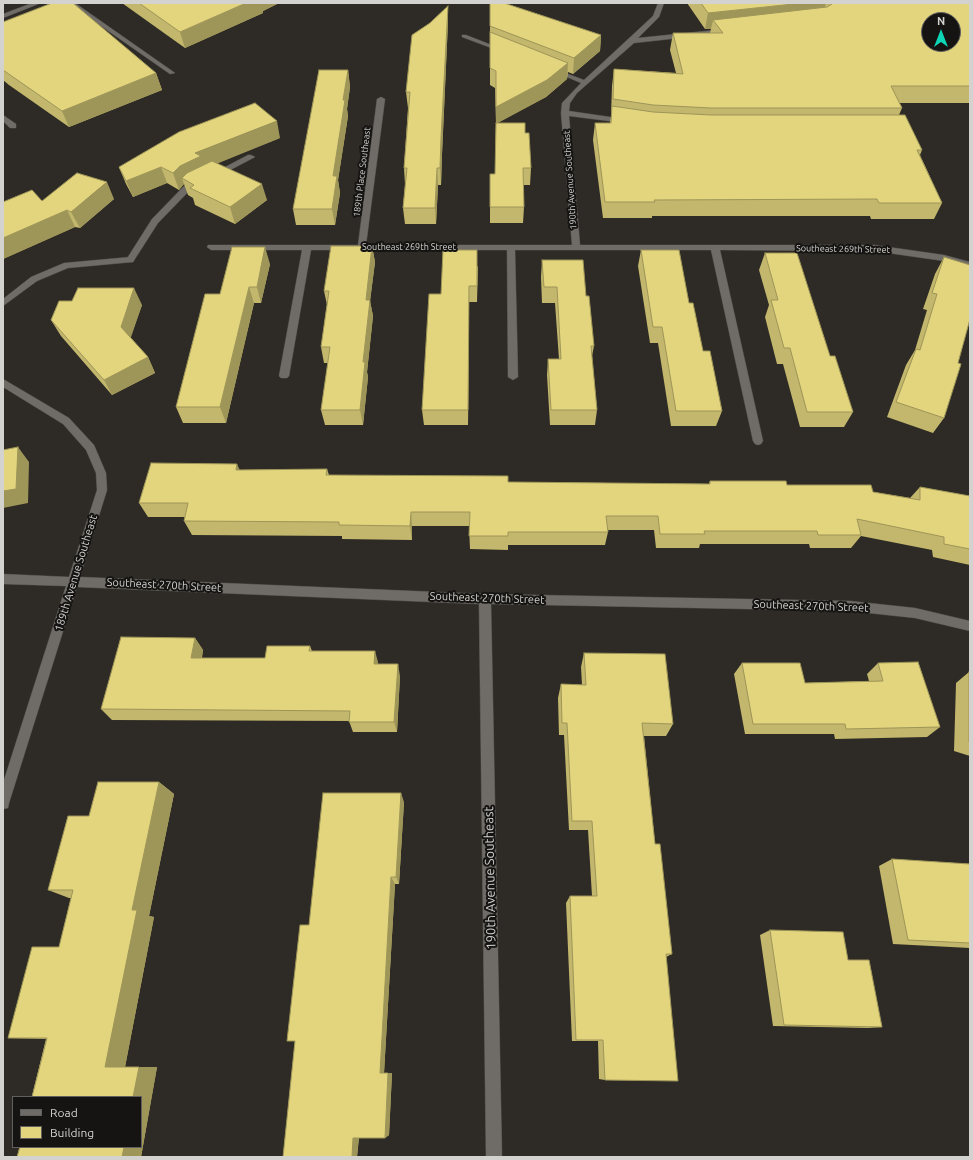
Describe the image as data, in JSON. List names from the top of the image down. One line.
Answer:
{"streets":{"street":["189th Place Southeast","190th Avenue Southeast","Southeast 269th Street","189th Avenue Southeast","Southeast 270th Street"]},"crossings":[["189th Place Southeast","Southeast 269th Street"],["190th Avenue Southeast","Southeast 269th Street"],["190th Avenue Southeast","Southeast 270th Street"],["189th Avenue Southeast","Southeast 270th Street"]],"legend":["Road","Building"],"north":"top"}
